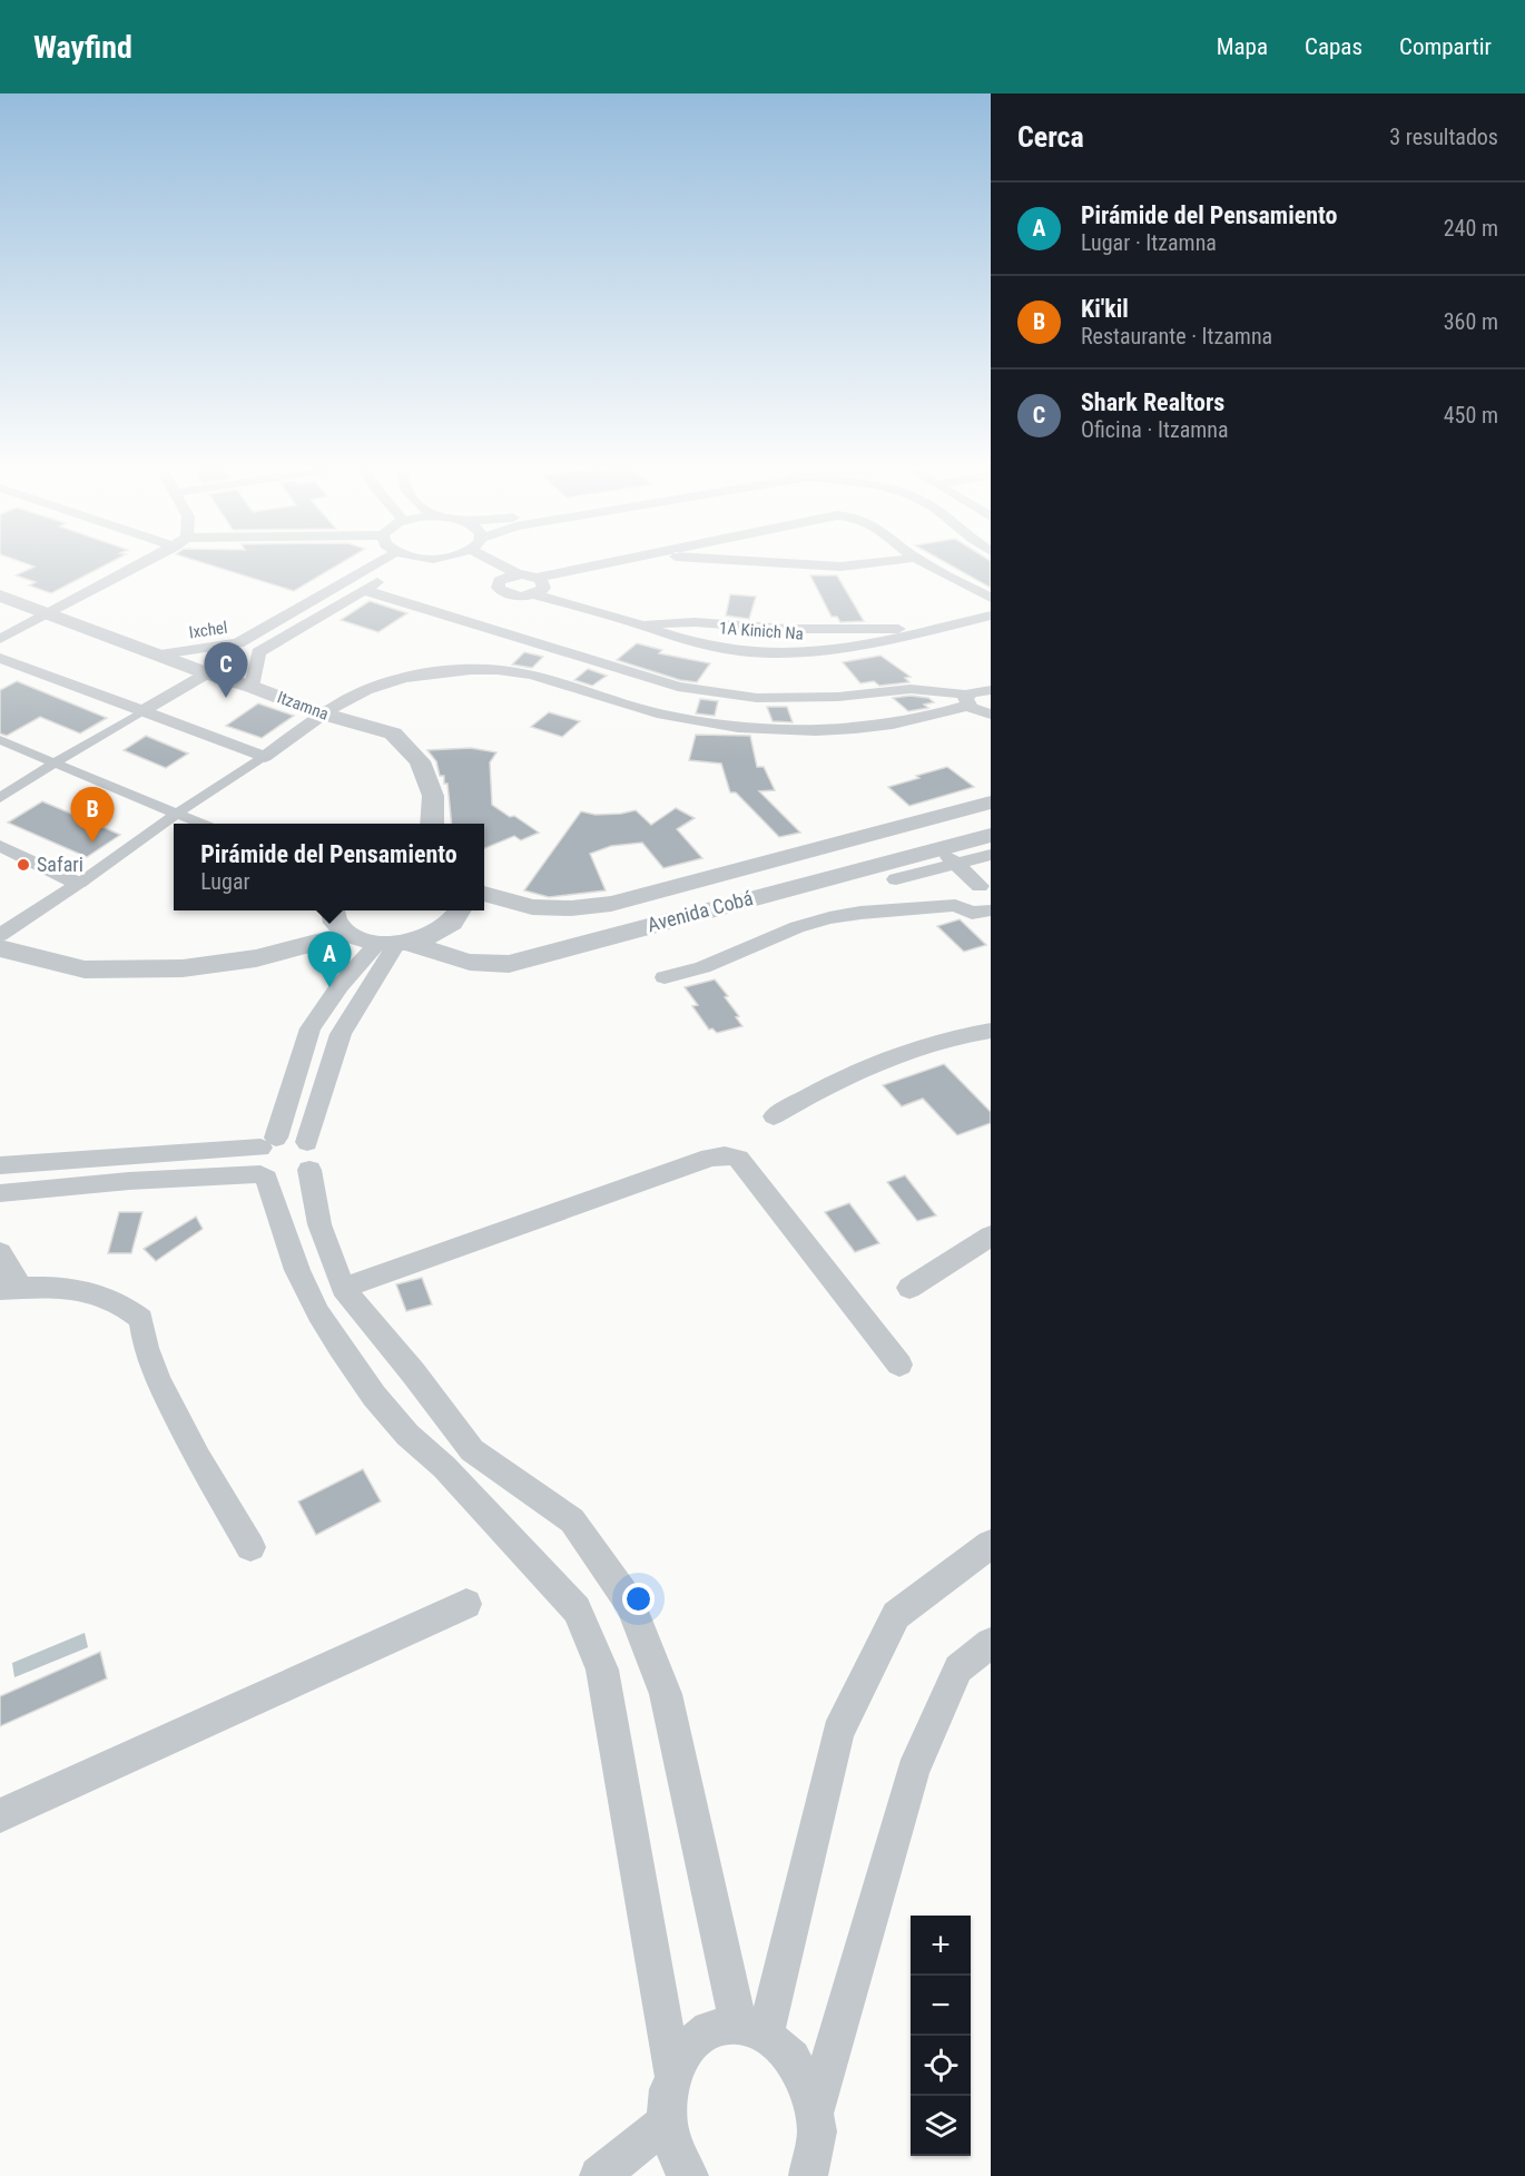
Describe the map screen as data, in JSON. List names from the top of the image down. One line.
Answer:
{"streets":{"street":["Ixchel","1A Kinich Na","Itzamna","Avenida Cobá"]},"crossings":[["Ixchel","Itzamna"]],"places":["Safari"],"page":{"header":"Wayfind","nav":["Mapa","Capas","Compartir"],"heading":["Cerca","3 resultados"],"list":[{"mark":"A","name":"Pirámide del Pensamiento","note":"Lugar · Itzamna","value":"240 m"},{"mark":"B","name":"Ki'kil","note":"Restaurante · Itzamna","value":"360 m"},{"mark":"C","name":"Shark Realtors","note":"Oficina · Itzamna","value":"450 m"}],"pins":["C","B","A"],"popup":["Pirámide del Pensamiento","Lugar"],"map_buttons":["+","−"]}}
